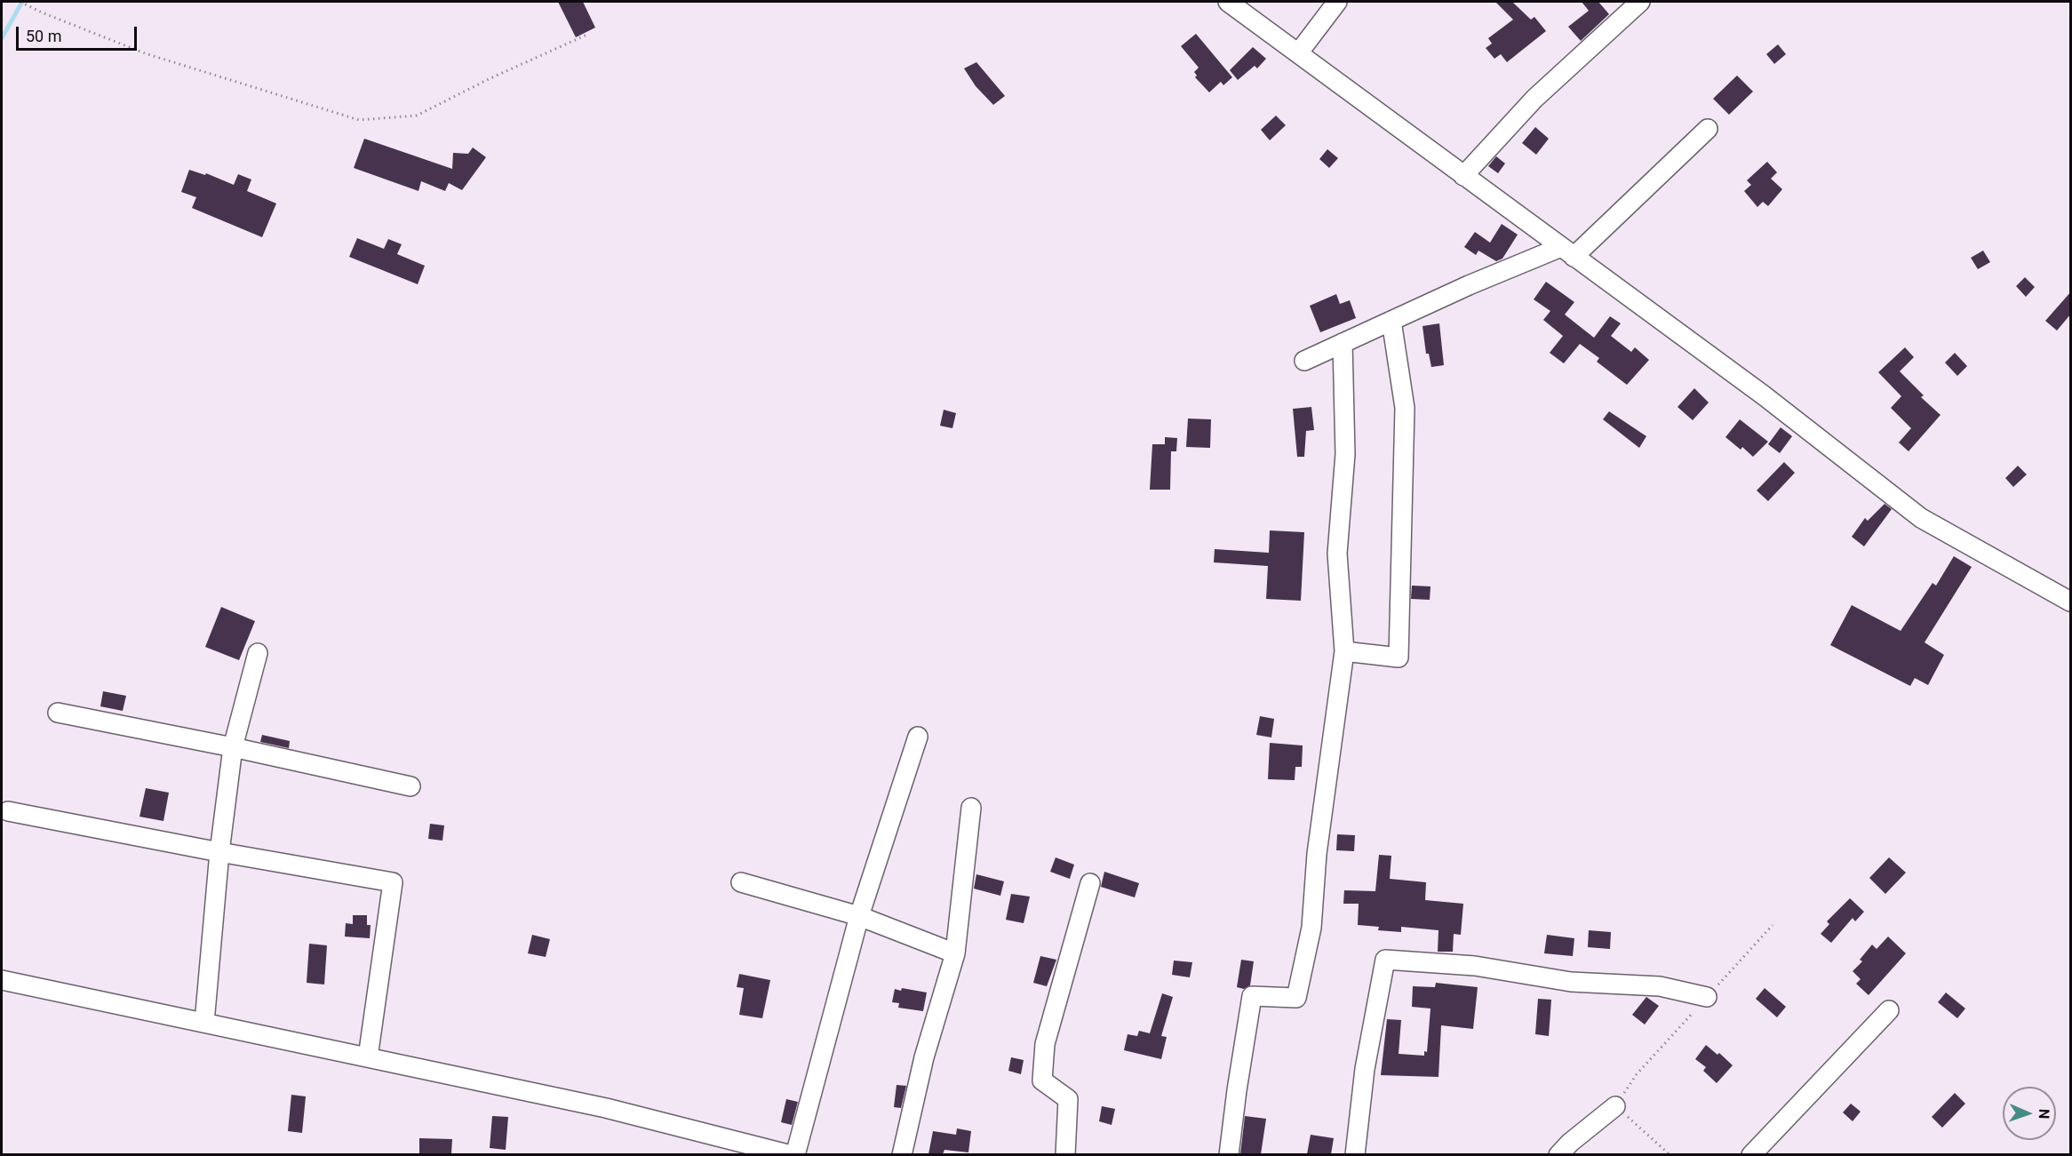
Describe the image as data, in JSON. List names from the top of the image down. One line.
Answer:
{"scale_bar":"50 m","north":"right"}
